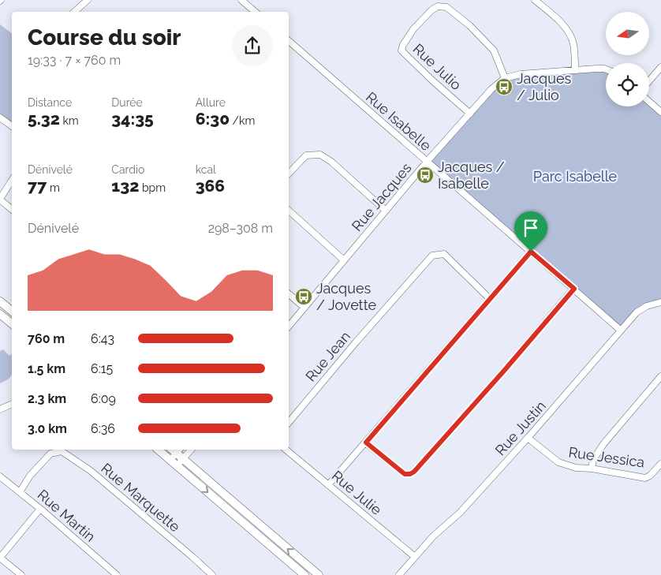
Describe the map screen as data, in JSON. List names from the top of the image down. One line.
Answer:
{"streets":{"street":["Rue Julio","Rue Isabelle","Rue Jacques","Rue Jean","Rue Justin","Rue Jessica","Rue Julie","Rue Marquette","Rue Martin"]},"crossings":[["Rue Julio","Rue Jacques"],["Rue Isabelle","Rue Jacques"],["Rue Isabelle","Rue Justin"],["Rue Justin","Rue Jessica"],["Rue Justin","Rue Julie"],["Rue Marquette","Rue Martin"]],"parks":["Parc Isabelle"],"places":{"bus stop":["Jacques / Julio","Jacques / Isabelle","Jacques / Jovette"]},"north":"left","page":{"heading":["Course du soir","19:33 · 7 × 760 m"],"stats":[["Distance","5.32 km"],["Durée","34:35"],["Allure","6:30 /km"],["Dénivelé","77 m"],["Cardio","132 bpm"],["kcal","366"]],"chart":["Dénivelé","298–308 m"],"list":[{"name":"760 m","note":"6:43"},{"name":"1.5 km","note":"6:15"},{"name":"2.3 km","note":"6:09"},{"name":"3.0 km","note":"6:36"}]}}
